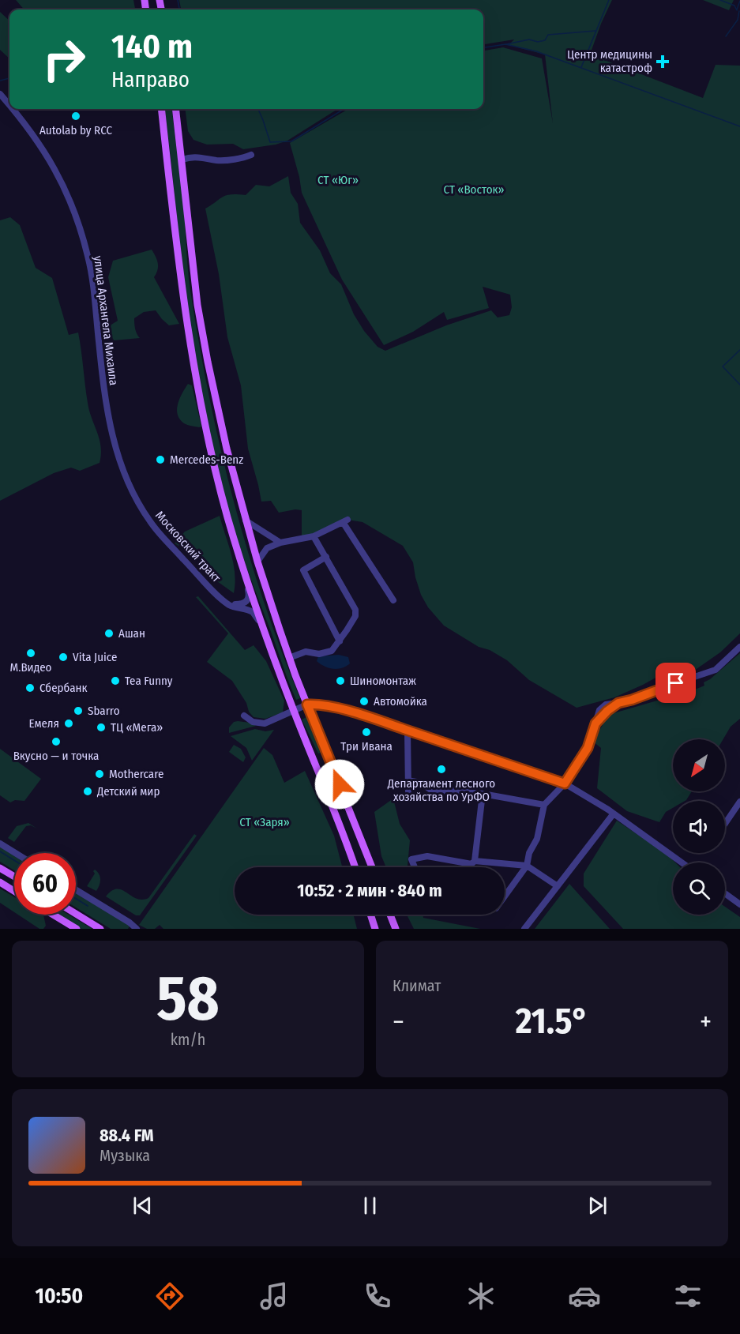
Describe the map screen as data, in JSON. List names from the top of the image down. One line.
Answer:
{"streets":{"street":["улица Архангела Михаила","Московский тракт"]},"crossings":[["улица Архангела Михаила","Московский тракт"]],"parks":["СТ «Юг»","СТ «Восток»","СТ «Заря»"],"places":{"health":["Центр медицины катастроф"],"other":["Autolab by RCC","Mercedes-Benz","Ашан","М.Видео","Vita Juice","Tea Funny","Шиномонтаж","Сбербанк","Автомойка","Sbarro","Емеля","ТЦ «Мега»","Три Ивана","Вкусно — и точка","Департамент лесного хозяйства по УрФО","Mothercare","Детский мир"]},"north":"bottom left","page":{"turn":["140 m","Направо"],"limit":"60","trip":"10:52 · 2 мин · 840 m","tile":[["58","km/h"],"Климат"],"heat":["−","21.5°","+"],"song":["88.4 FM","Музыка"],"tabs":"10:50"}}
